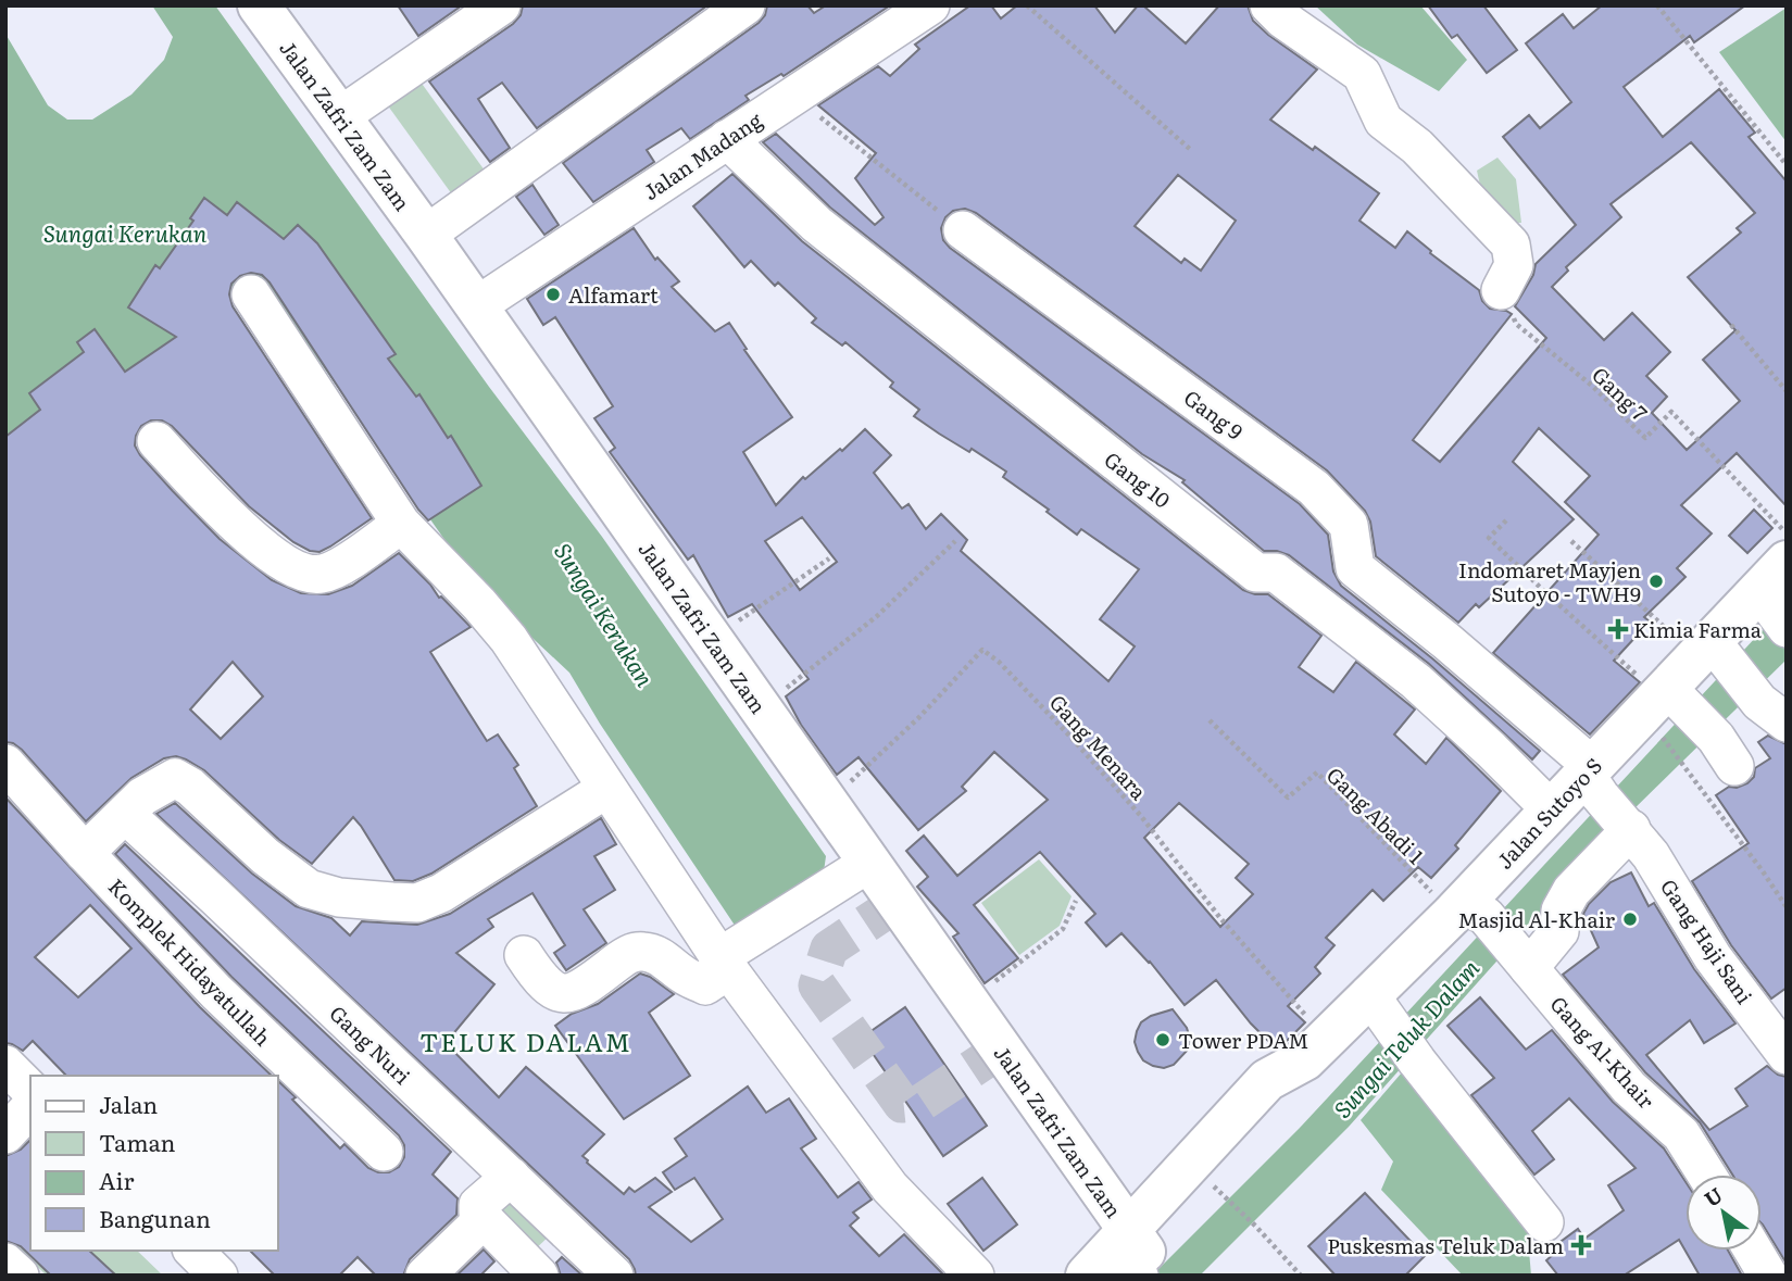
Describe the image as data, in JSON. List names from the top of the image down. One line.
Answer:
{"streets":{"main road":["Jalan Zafri Zam Zam","Jalan Sutoyo S"],"street":["Jalan Madang","Gang 9","Gang 10","Gang Haji Sani","Komplek Hidayatullah","Gang Nuri","Gang Al-Khair"],"path":["Gang 7","Gang Menara","Gang Abadi 1"]},"crossings":[["Jalan Zafri Zam Zam","Jalan Madang"],["Jalan Zafri Zam Zam","Gang Menara"],["Jalan Zafri Zam Zam","Jalan Sutoyo S"],["Jalan Madang","Gang 10"],["Gang 9","Jalan Sutoyo S"],["Gang 9","Gang Haji Sani"],["Gang 10","Jalan Sutoyo S"],["Gang Menara","Jalan Sutoyo S"],["Jalan Sutoyo S","Gang Abadi 1"],["Jalan Sutoyo S","Gang Al-Khair"],["Gang Abadi 1","Gang Al-Khair"]],"districts":["TELUK DALAM"],"water":["Sungai Kerukan","Sungai Teluk Dalam"],"places":{"other":["Alfamart","Indomaret Mayjen Sutoyo - TWH9","Masjid Al-Khair","Tower PDAM"],"health":["Kimia Farma","Puskesmas Teluk Dalam"]},"legend":["Jalan","Taman","Air","Bangunan"],"north":"top left"}
